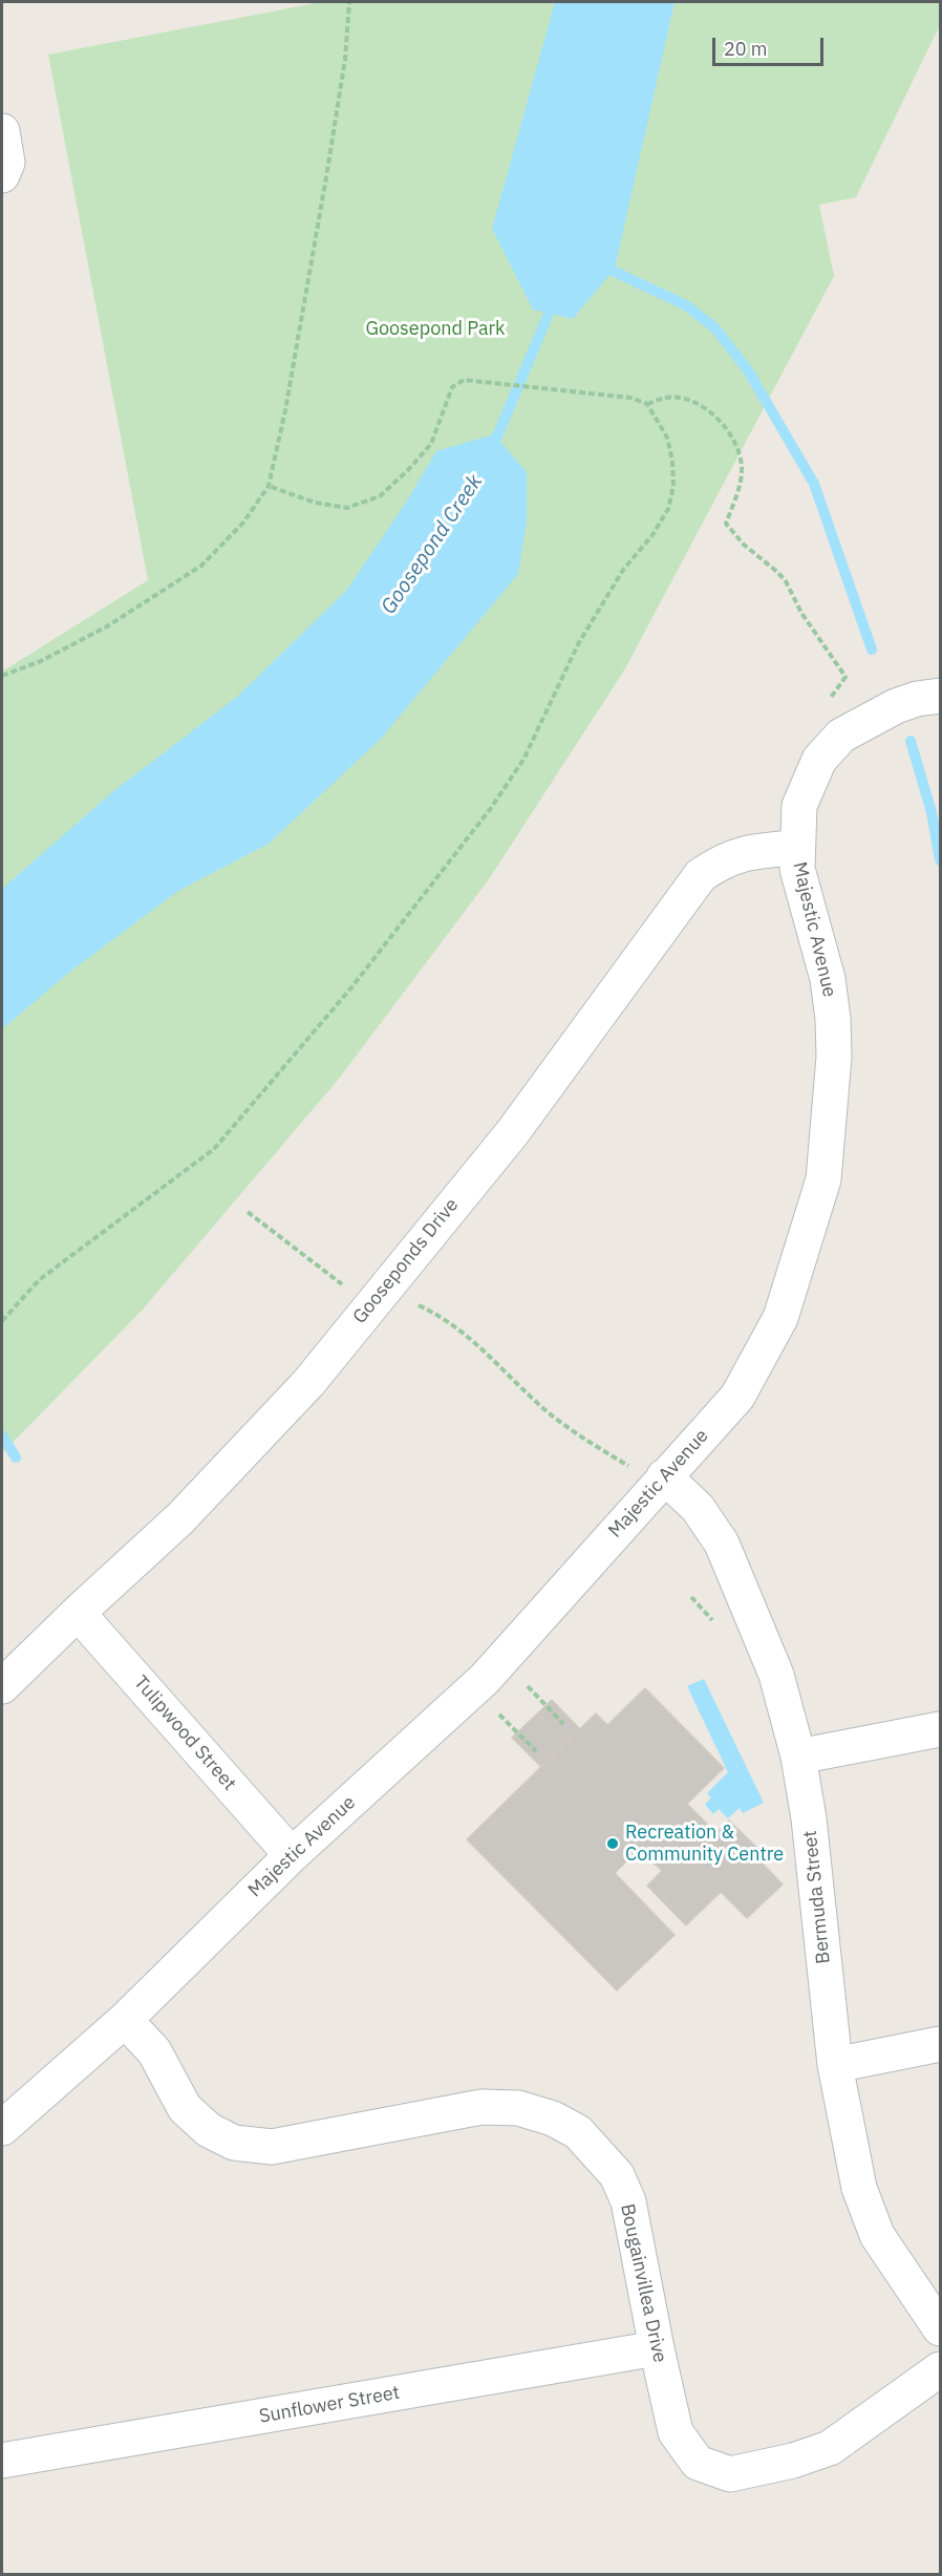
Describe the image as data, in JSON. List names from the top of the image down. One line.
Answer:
{"streets":{"street":["Majestic Avenue","Gooseponds Drive","Tulipwood Street","Bermuda Street","Bougainvillea Drive","Sunflower Street"]},"crossings":[["Majestic Avenue","Gooseponds Drive"],["Majestic Avenue","Tulipwood Street"],["Majestic Avenue","Bermuda Street"],["Majestic Avenue","Bougainvillea Drive"],["Gooseponds Drive","Tulipwood Street"],["Bougainvillea Drive","Sunflower Street"]],"water":["Goosepond Creek"],"parks":["Goosepond Park"],"places":["Recreation & Community Centre"],"scale_bar":"20 m"}
